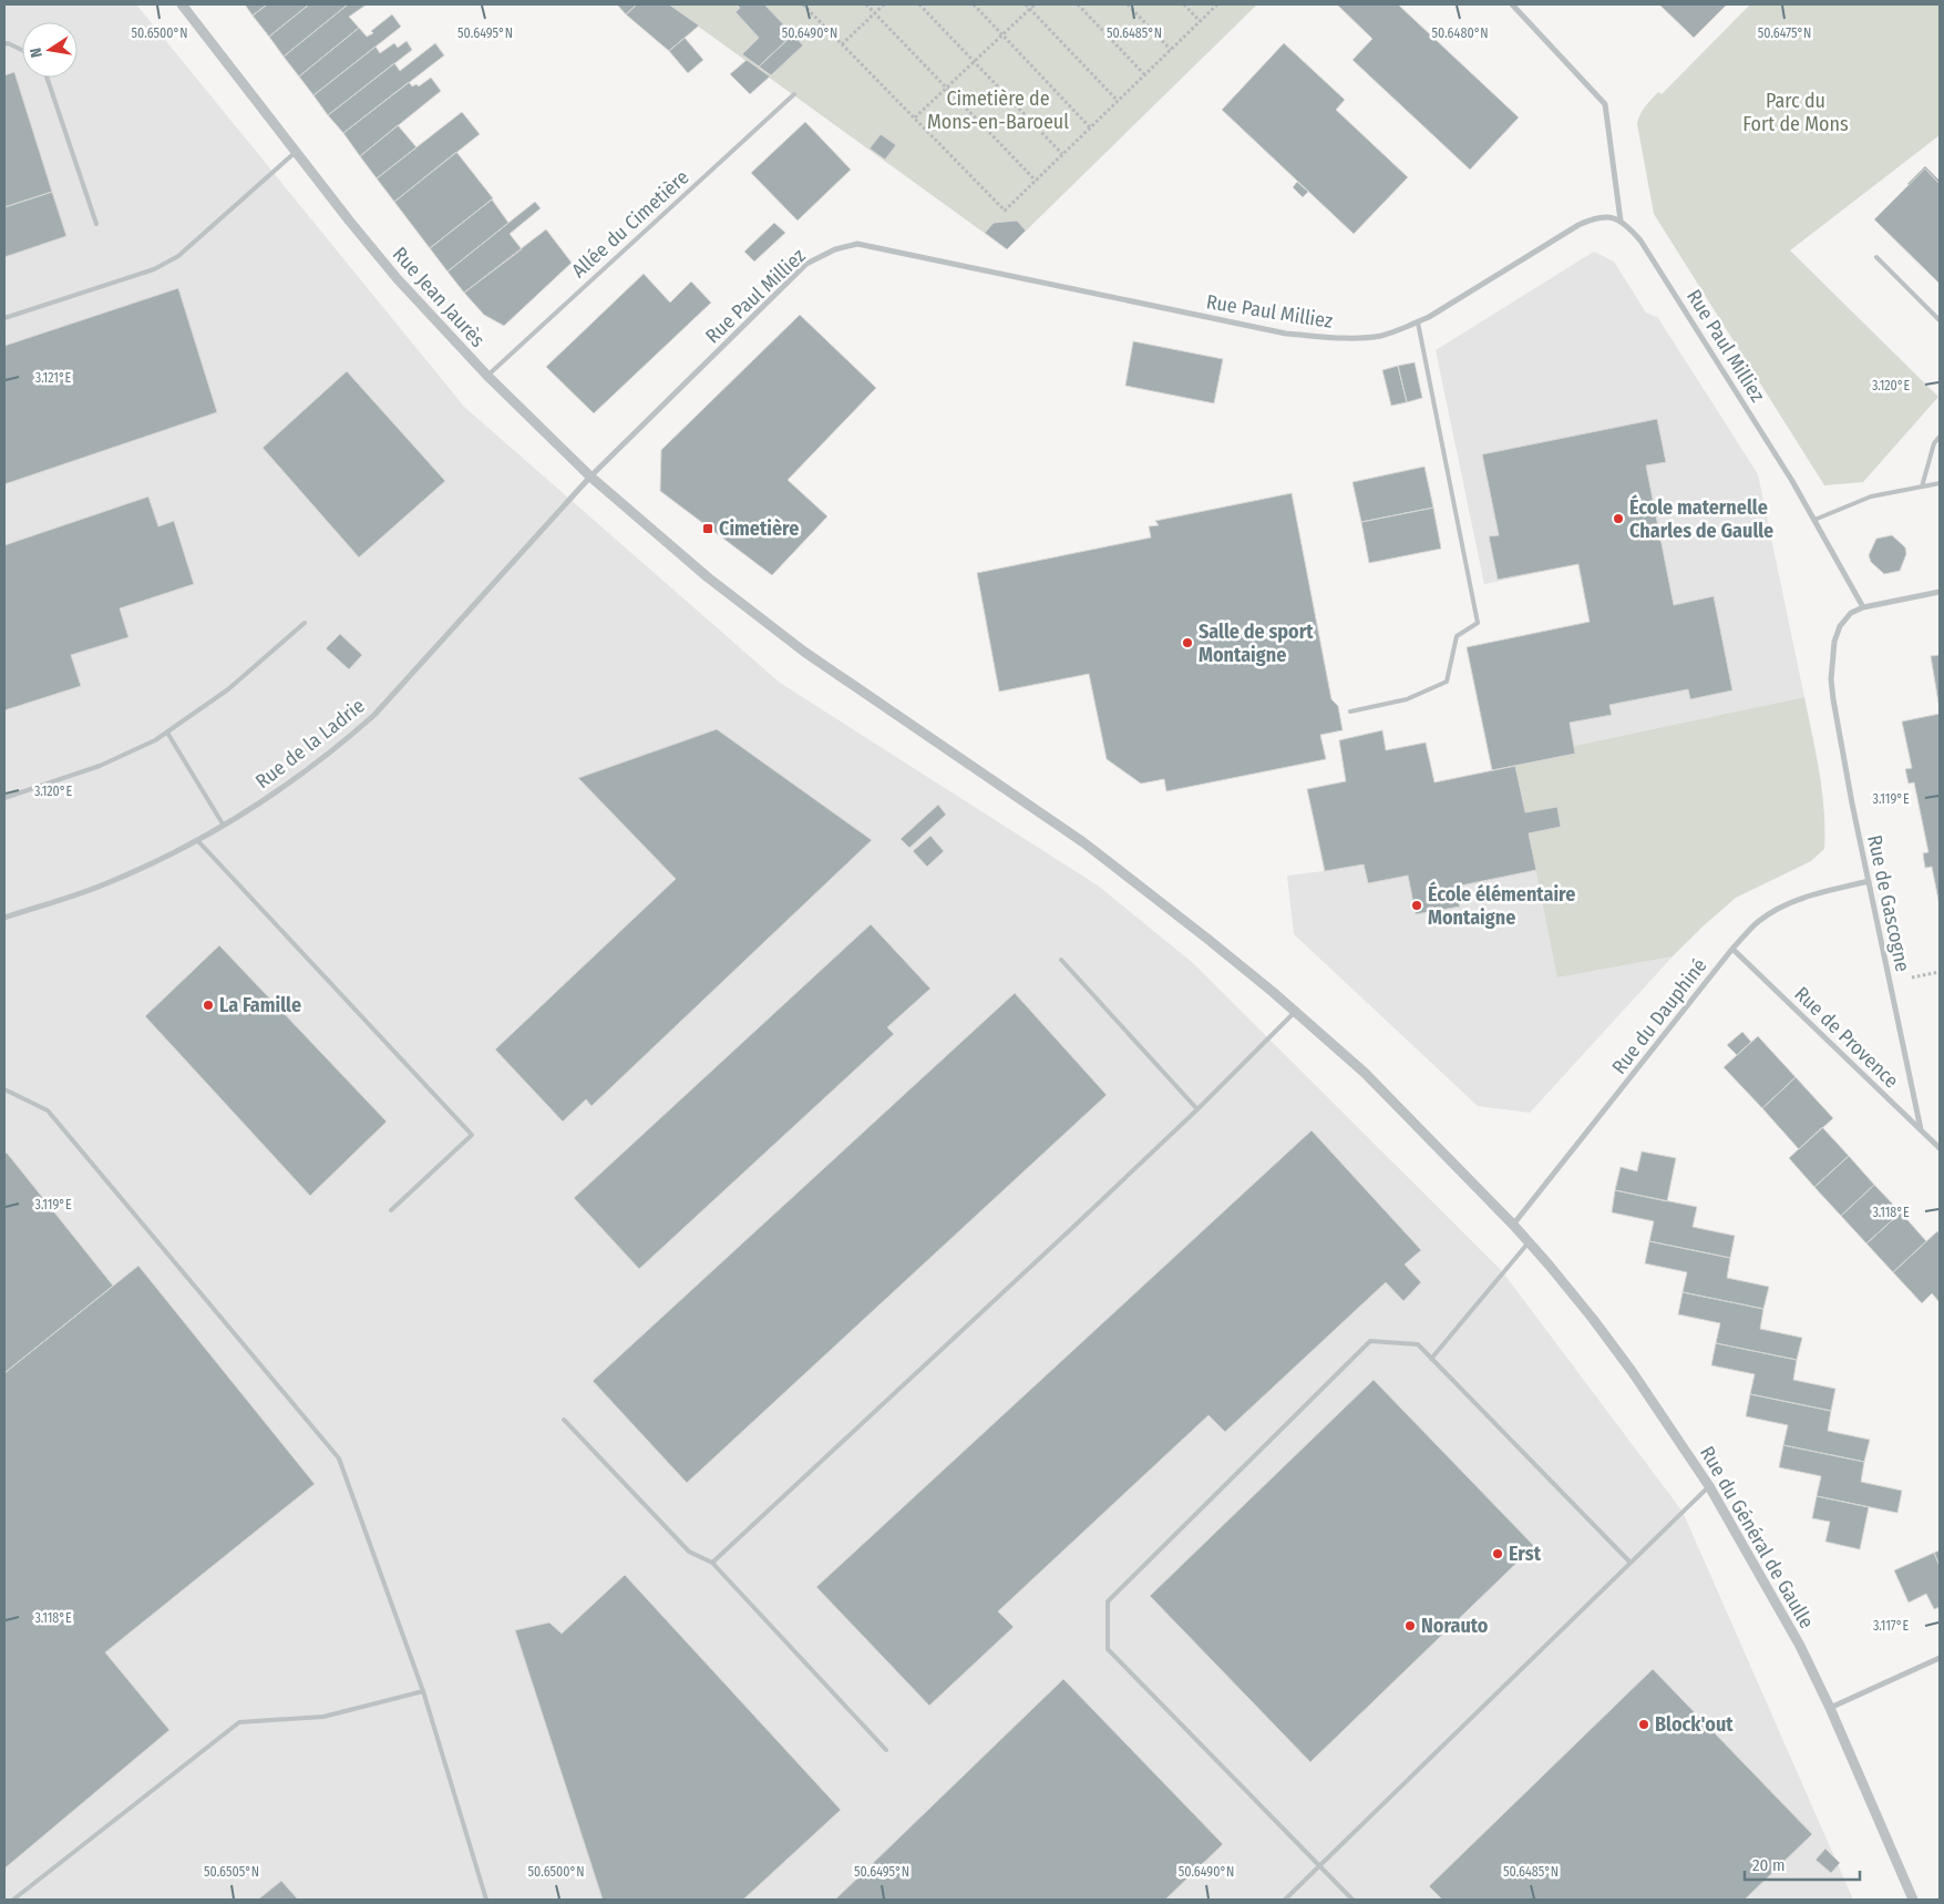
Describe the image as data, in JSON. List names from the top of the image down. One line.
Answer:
{"streets":{"street":["Rue Paul Milliez","Rue Jean Jaurès","Rue de la Ladrie","Rue de Gascogne","Rue du Dauphiné","Rue de Provence","Rue du Général de Gaulle"],"lane":["Allée du Cimetière"]},"crossings":[["Allée du Cimetière","Rue Jean Jaurès"],["Rue Paul Milliez","Rue Jean Jaurès"],["Rue Paul Milliez","Rue de la Ladrie"],["Rue Paul Milliez","Rue de Gascogne"],["Rue Jean Jaurès","Rue de la Ladrie"],["Rue Jean Jaurès","Rue du Général de Gaulle"],["Rue de Gascogne","Rue du Dauphiné"],["Rue de Gascogne","Rue de Provence"],["Rue du Dauphiné","Rue de Provence"],["Rue du Dauphiné","Rue du Général de Gaulle"]],"parks":["Cimetière de Mons-en-Baroeul","Parc du Fort de Mons"],"places":{"other":["École maternelle Charles de Gaulle","Salle de sport Montaigne","École élémentaire Montaigne","La Famille","Erst","Norauto","Block'out"],"transit":["Cimetière"]},"scale_bar":"20 m","north":"left","coordinates":["50.6500°N","50.6495°N","50.6490°N","50.6485°N","50.6480°N","50.6475°N","3.121°E","3.120°E","3.119°E","3.118°E","3.117°E","50.6505°N"]}
